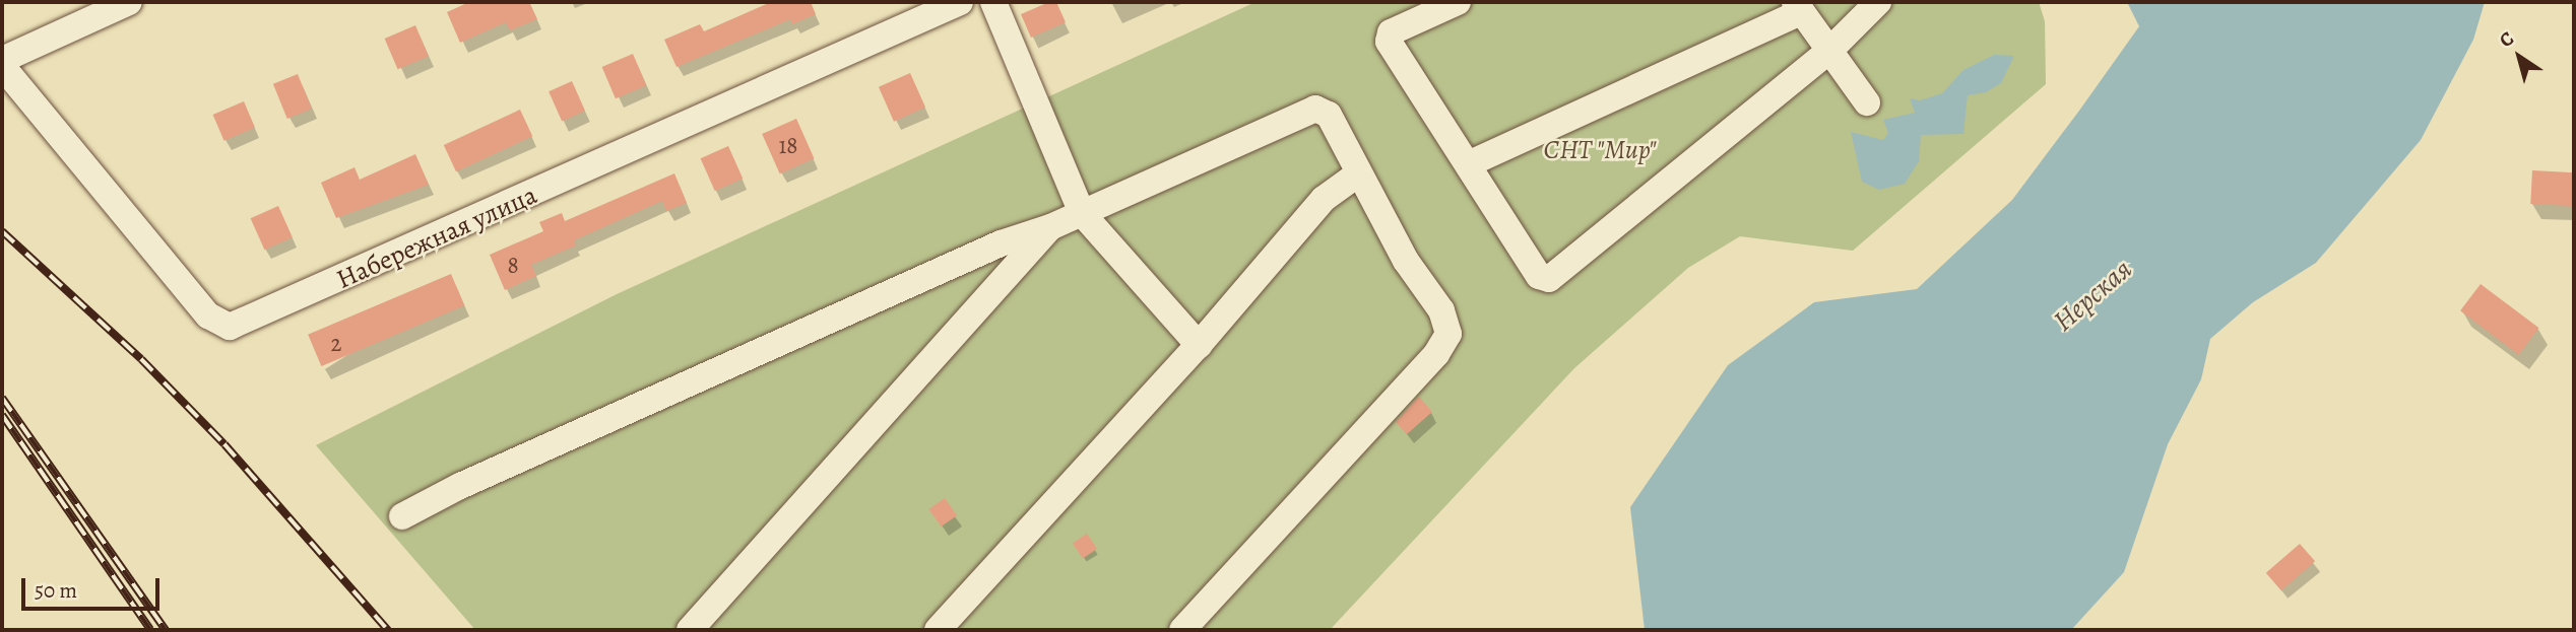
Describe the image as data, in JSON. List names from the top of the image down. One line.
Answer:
{"streets":{"street":["Набережная улица"]},"water":["Нерская"],"parks":["СНТ \"Мир\""],"house_numbers":["18","8","2"],"scale_bar":"50 m","north":"top left"}
